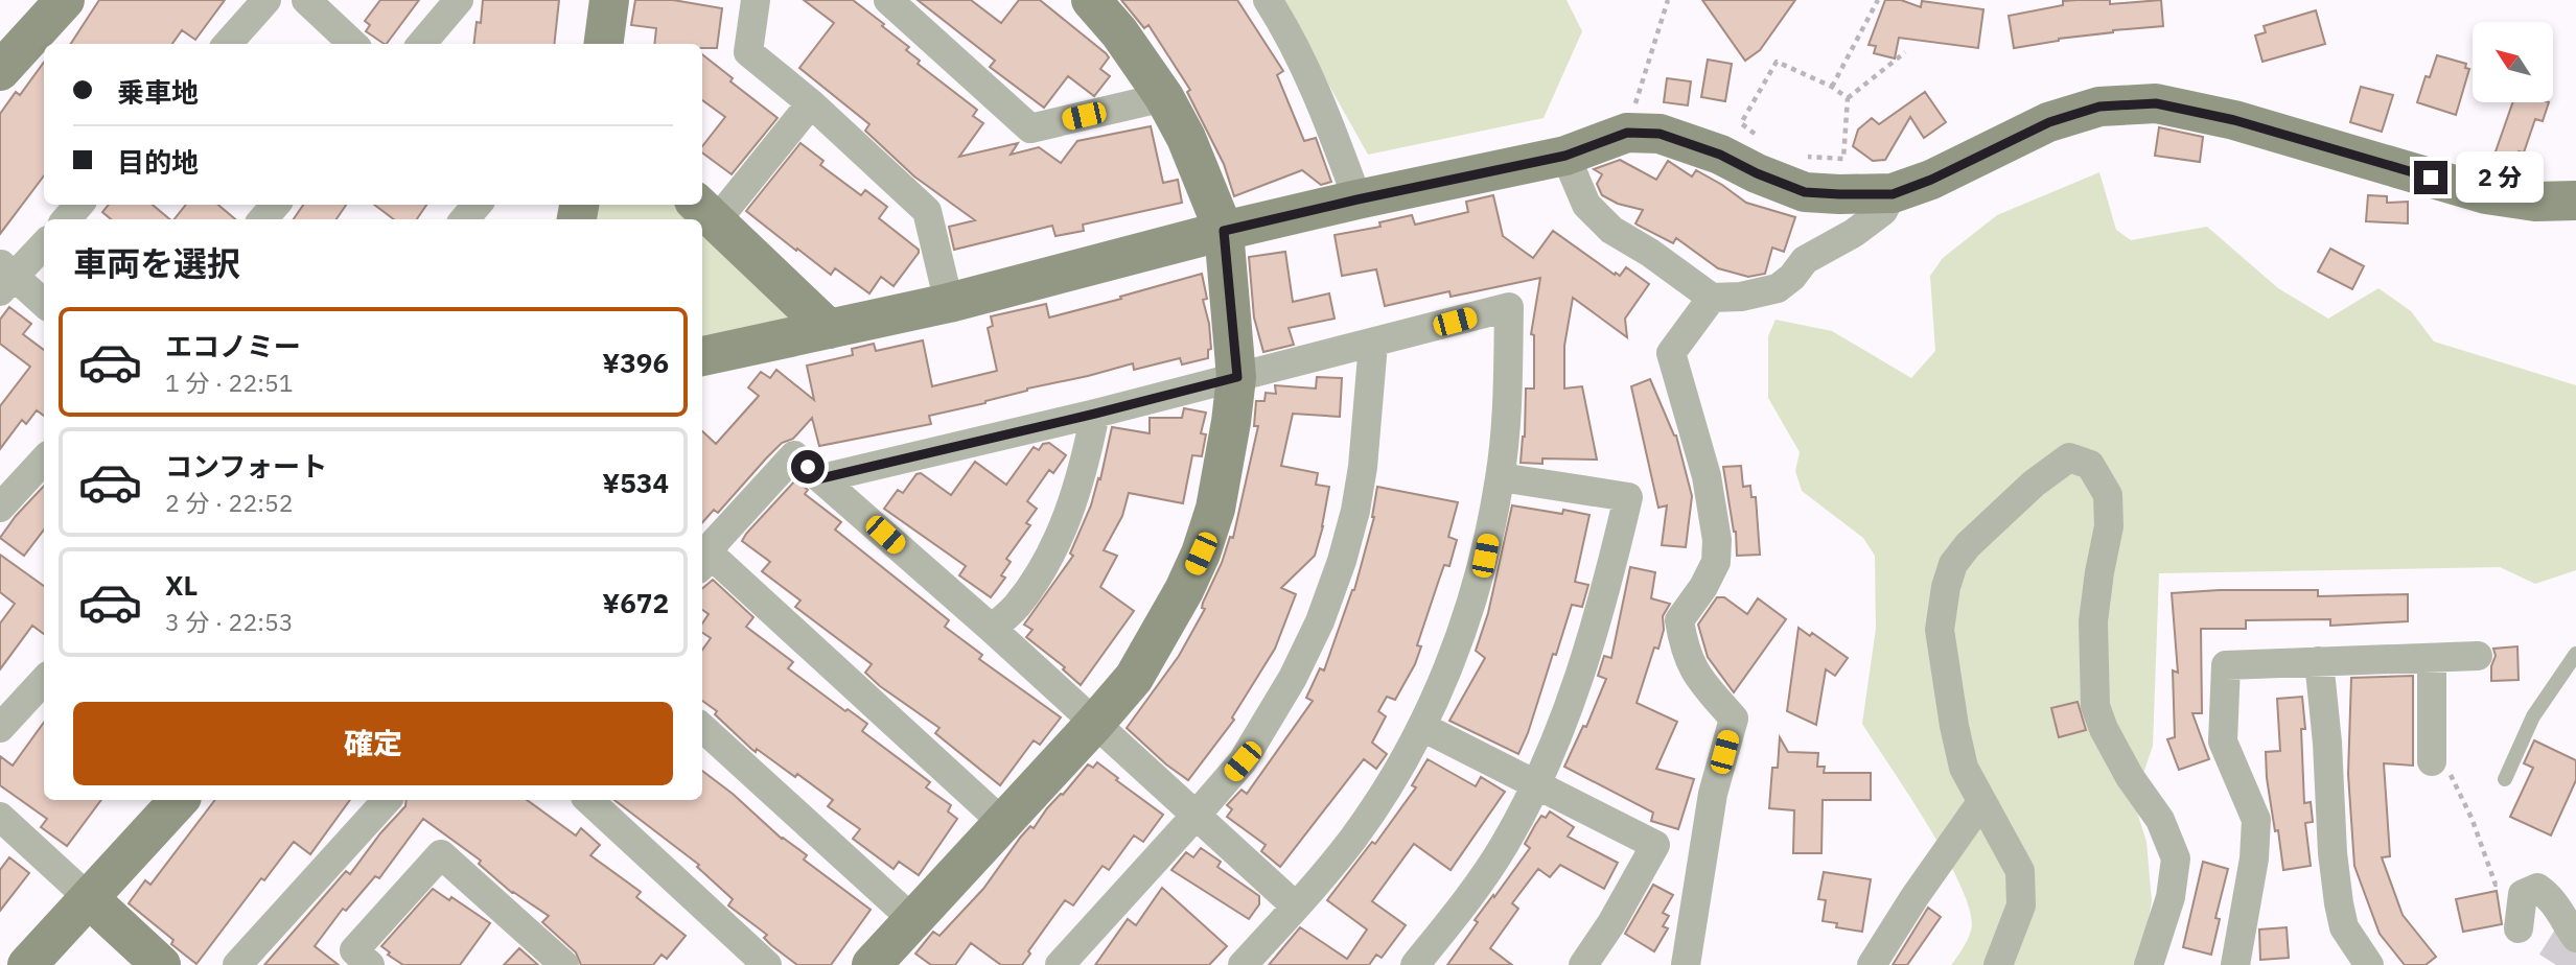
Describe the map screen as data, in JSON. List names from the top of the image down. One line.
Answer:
{"north":"top left","page":{"banner":["乗車地","目的地"],"bubble":"2 分","heading":"車両を選択","list":[{"name":"エコノミー","note":"1 分 · 22:51","value":"¥396"},{"name":"コンフォート","note":"2 分 · 22:52","value":"¥534"},{"name":"XL","note":"3 分 · 22:53","value":"¥672"}],"buttons":"確定"}}
